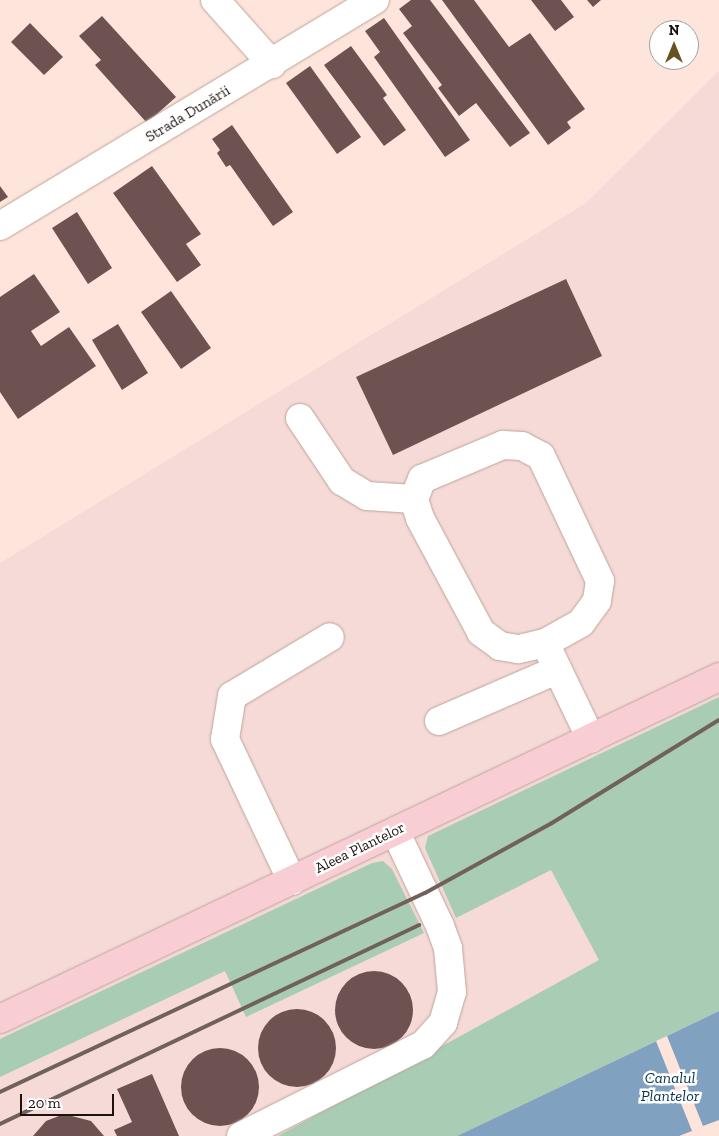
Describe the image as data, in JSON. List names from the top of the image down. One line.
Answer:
{"streets":{"main road":["Aleea Plantelor"],"street":["Strada Dunării"]},"water":["Canalul Plantelor"],"scale_bar":"20 m","north":"top"}
